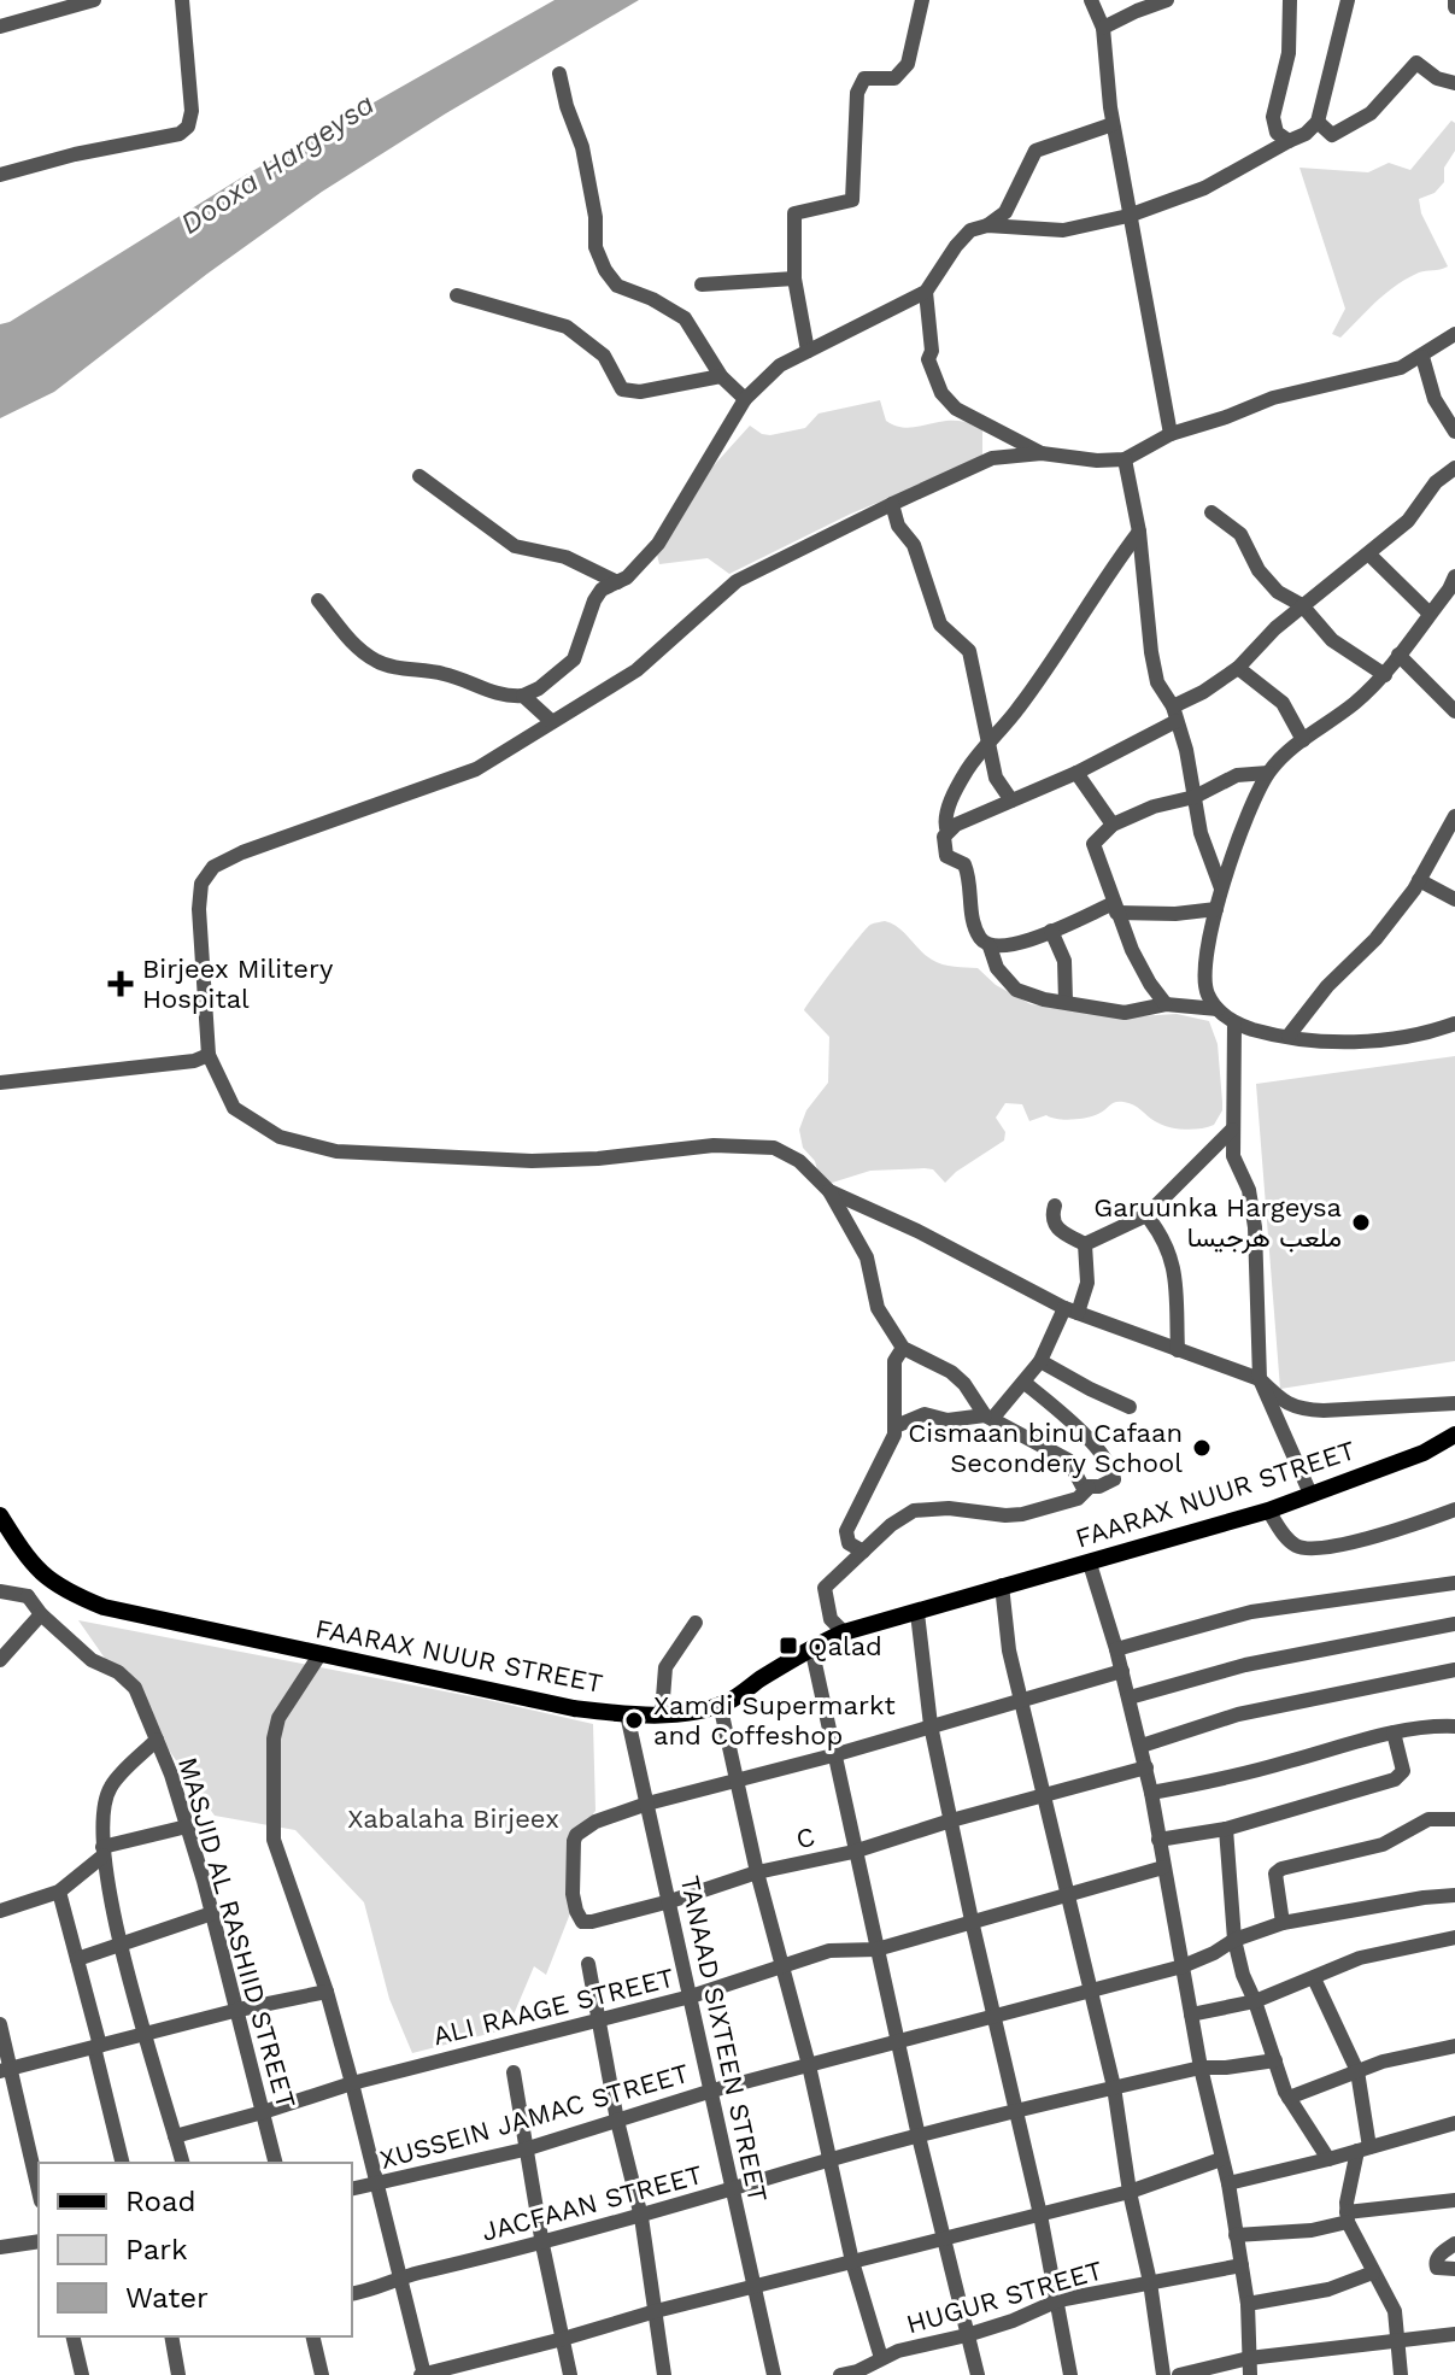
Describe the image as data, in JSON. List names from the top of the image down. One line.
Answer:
{"streets":{"main road":["FAARAX NUUR STREET"],"street":["C","MASJID AL RASHIID STREET","ALI RAAGE STREET","TANAAD SIXTEEN STREET","XUSSEIN JAMAC STREET","JACFAAN STREET","HUGUR STREET"]},"crossings":[["FAARAX NUUR STREET","TANAAD SIXTEEN STREET"],["C","TANAAD SIXTEEN STREET"],["MASJID AL RASHIID STREET","ALI RAAGE STREET"],["ALI RAAGE STREET","TANAAD SIXTEEN STREET"],["TANAAD SIXTEEN STREET","XUSSEIN JAMAC STREET"],["TANAAD SIXTEEN STREET","JACFAAN STREET"]],"water":["Dooxa Hargeysa"],"parks":["Xabalaha Birjeex"],"places":{"health":["Birjeex Militery Hospital"],"other":["Garuunka Hargeysa ملعب هرجيسا","Cismaan binu Cafaan Secondery School","Xamdi Supermarkt and Coffeshop"],"transit":["Qalad"]},"legend":["Road","Park","Water"]}
